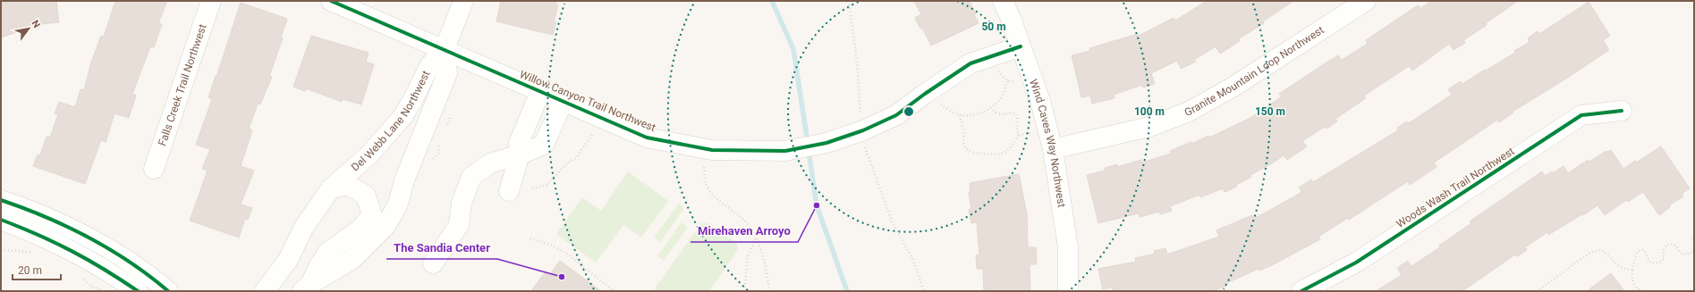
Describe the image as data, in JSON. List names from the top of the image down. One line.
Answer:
{"streets":{"street":["Granite Mountain Loop Northwest","Falls Creek Trail Northwest","Willow Canyon Trail Northwest","Del Webb Lane Northwest","Wind Caves Way Northwest","Woods Wash Trail Northwest"]},"crossings":[["Granite Mountain Loop Northwest","Wind Caves Way Northwest"],["Willow Canyon Trail Northwest","Del Webb Lane Northwest"],["Willow Canyon Trail Northwest","Wind Caves Way Northwest"]],"places":["Mirehaven Arroyo","The Sandia Center"],"scale_bar":"20 m","north":"top right","rings":["50 m","100 m","150 m"]}
